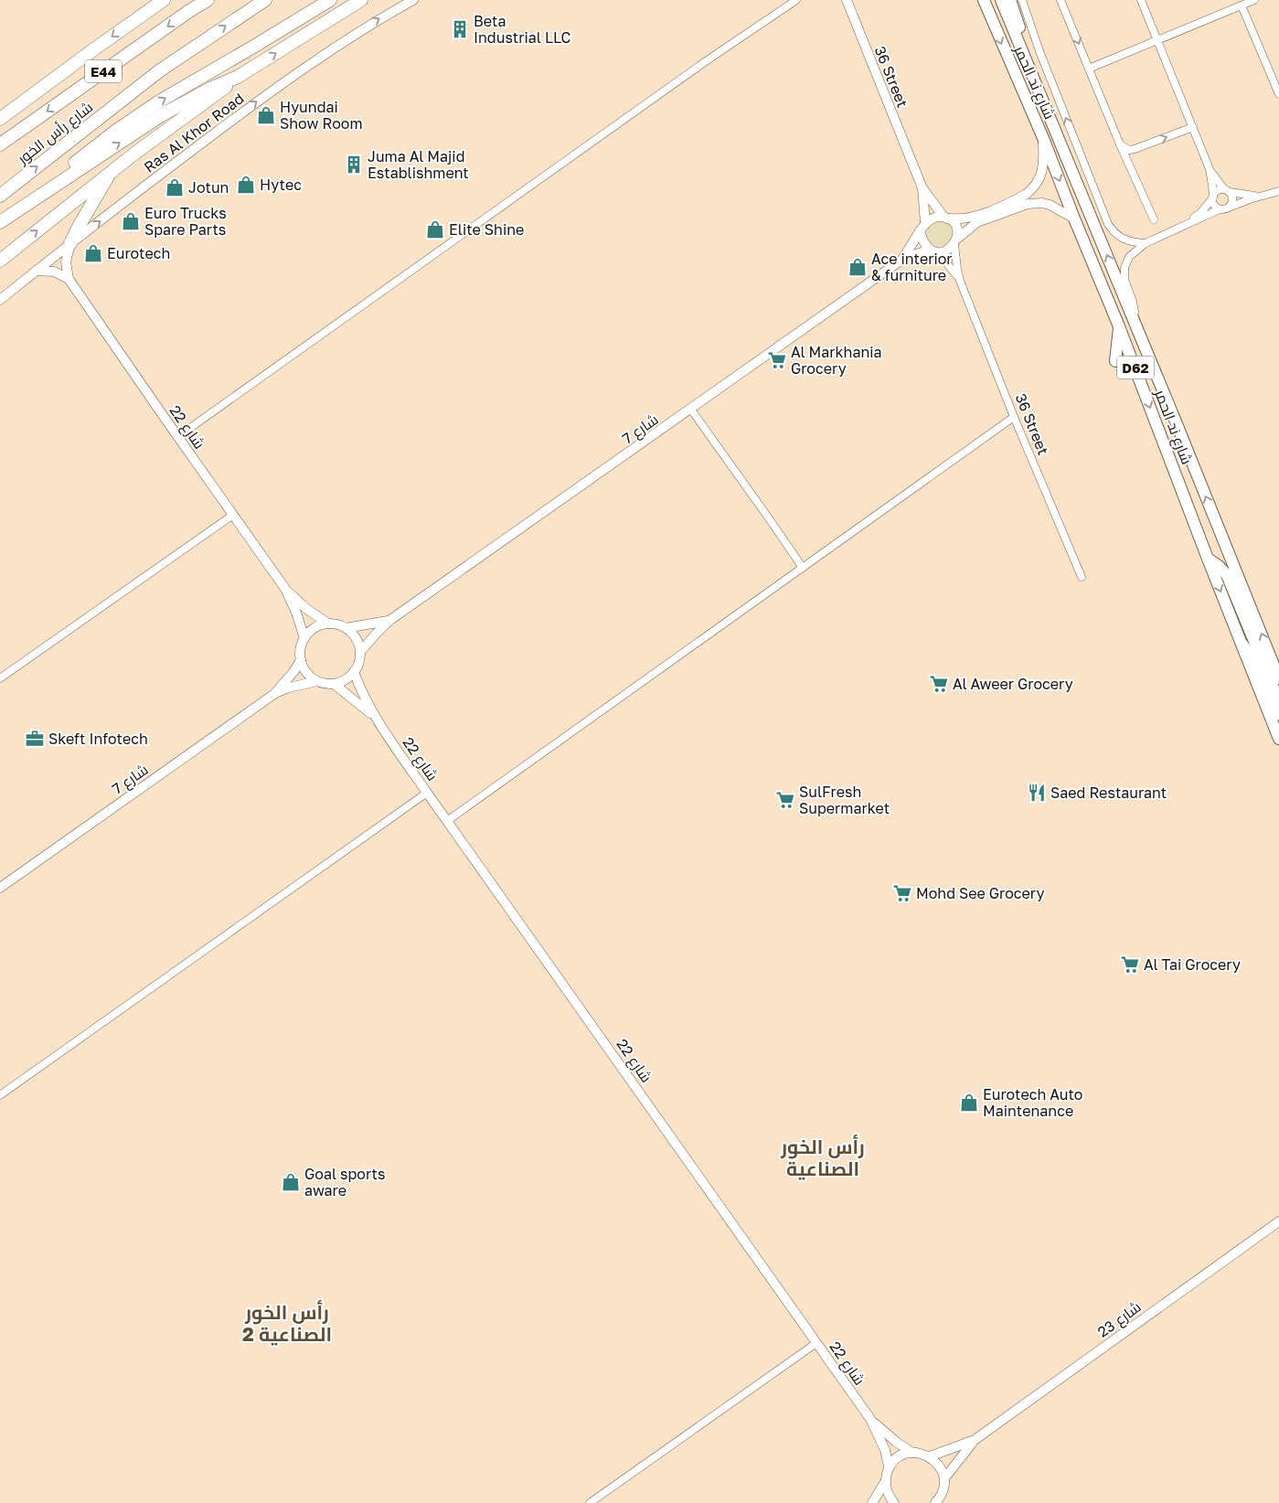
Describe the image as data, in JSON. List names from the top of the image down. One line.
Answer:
{"streets":{"highway":["E44","شارع رأس الخور"],"main road":["شارع ند الحمر","D62"],"street":["36 Street","Ras Al Khor Road","شارع 22","شارع 7","شارع 23"]},"crossings":[["36 Street","شارع 7"],["شارع 22","شارع 7"]],"one_way":["Ras Al Khor Road"],"districts":["رأس الخور الصناعية","رأس الخور الصناعية 2"],"places":{"building":["Beta Industrial LLC","Juma Al Majid Establishment"],"shop":["Hyundai Show Room","Hytec","Jotun","Euro Trucks Spare Parts","Elite Shine","Eurotech","Ace interior & furniture","Eurotech Auto Maintenance","Goal sports aware"],"supermarket":["Al Markhania Grocery","Al Aweer Grocery","SulFresh Supermarket","Mohd See Grocery","Al Tai Grocery"],"office":["Skeft Infotech"],"restaurant":["Saed Restaurant"]}}
